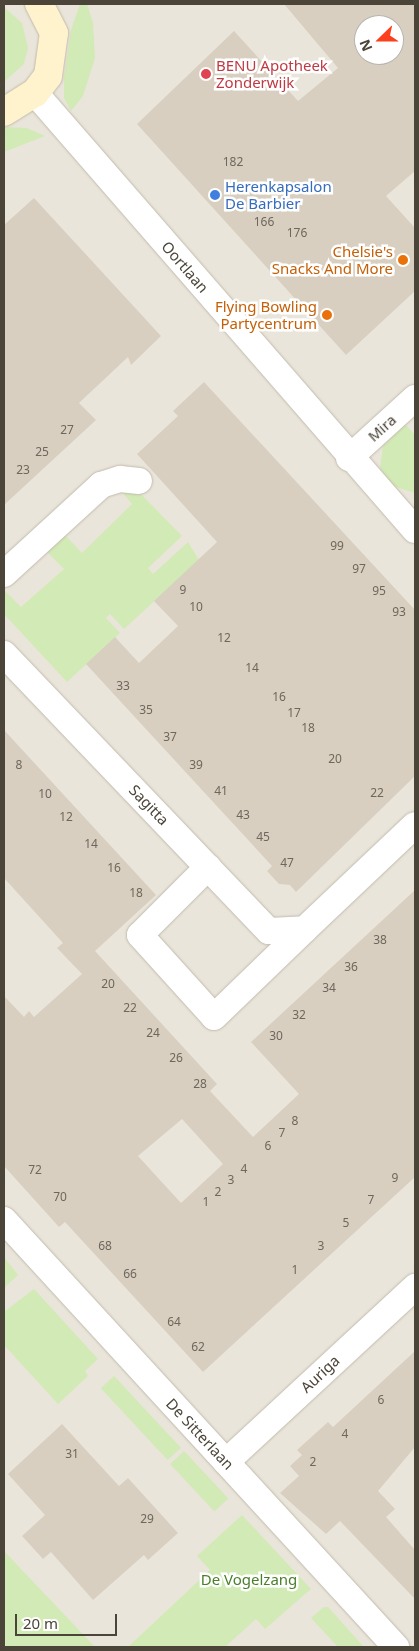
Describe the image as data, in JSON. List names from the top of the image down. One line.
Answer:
{"streets":{"street":["Oortlaan","Mira","Sagitta","Auriga","De Sitterlaan"]},"crossings":[["Oortlaan","Mira"],["Auriga","De Sitterlaan"]],"parks":["De Vogelzang"],"places":["BENU Apotheek Zonderwijk","Herenkapsalon De Barbier","Chelsie's Snacks And More","Flying Bowling Partycentrum"],"house_numbers":["182","166","176","27","25","23","99","97","9","95","10","93","12","14","33","16","35","17","18","37","20","8","39","41","22","10","43","12","45","14","47","16","18","38","36","20","34","22","32","24","30","26","28","8","7","6","4","72","9","3","2","70","7","1","5","68","3","1","66","64","62","6","4","31","2","29"],"scale_bar":"20 m","north":"left"}
